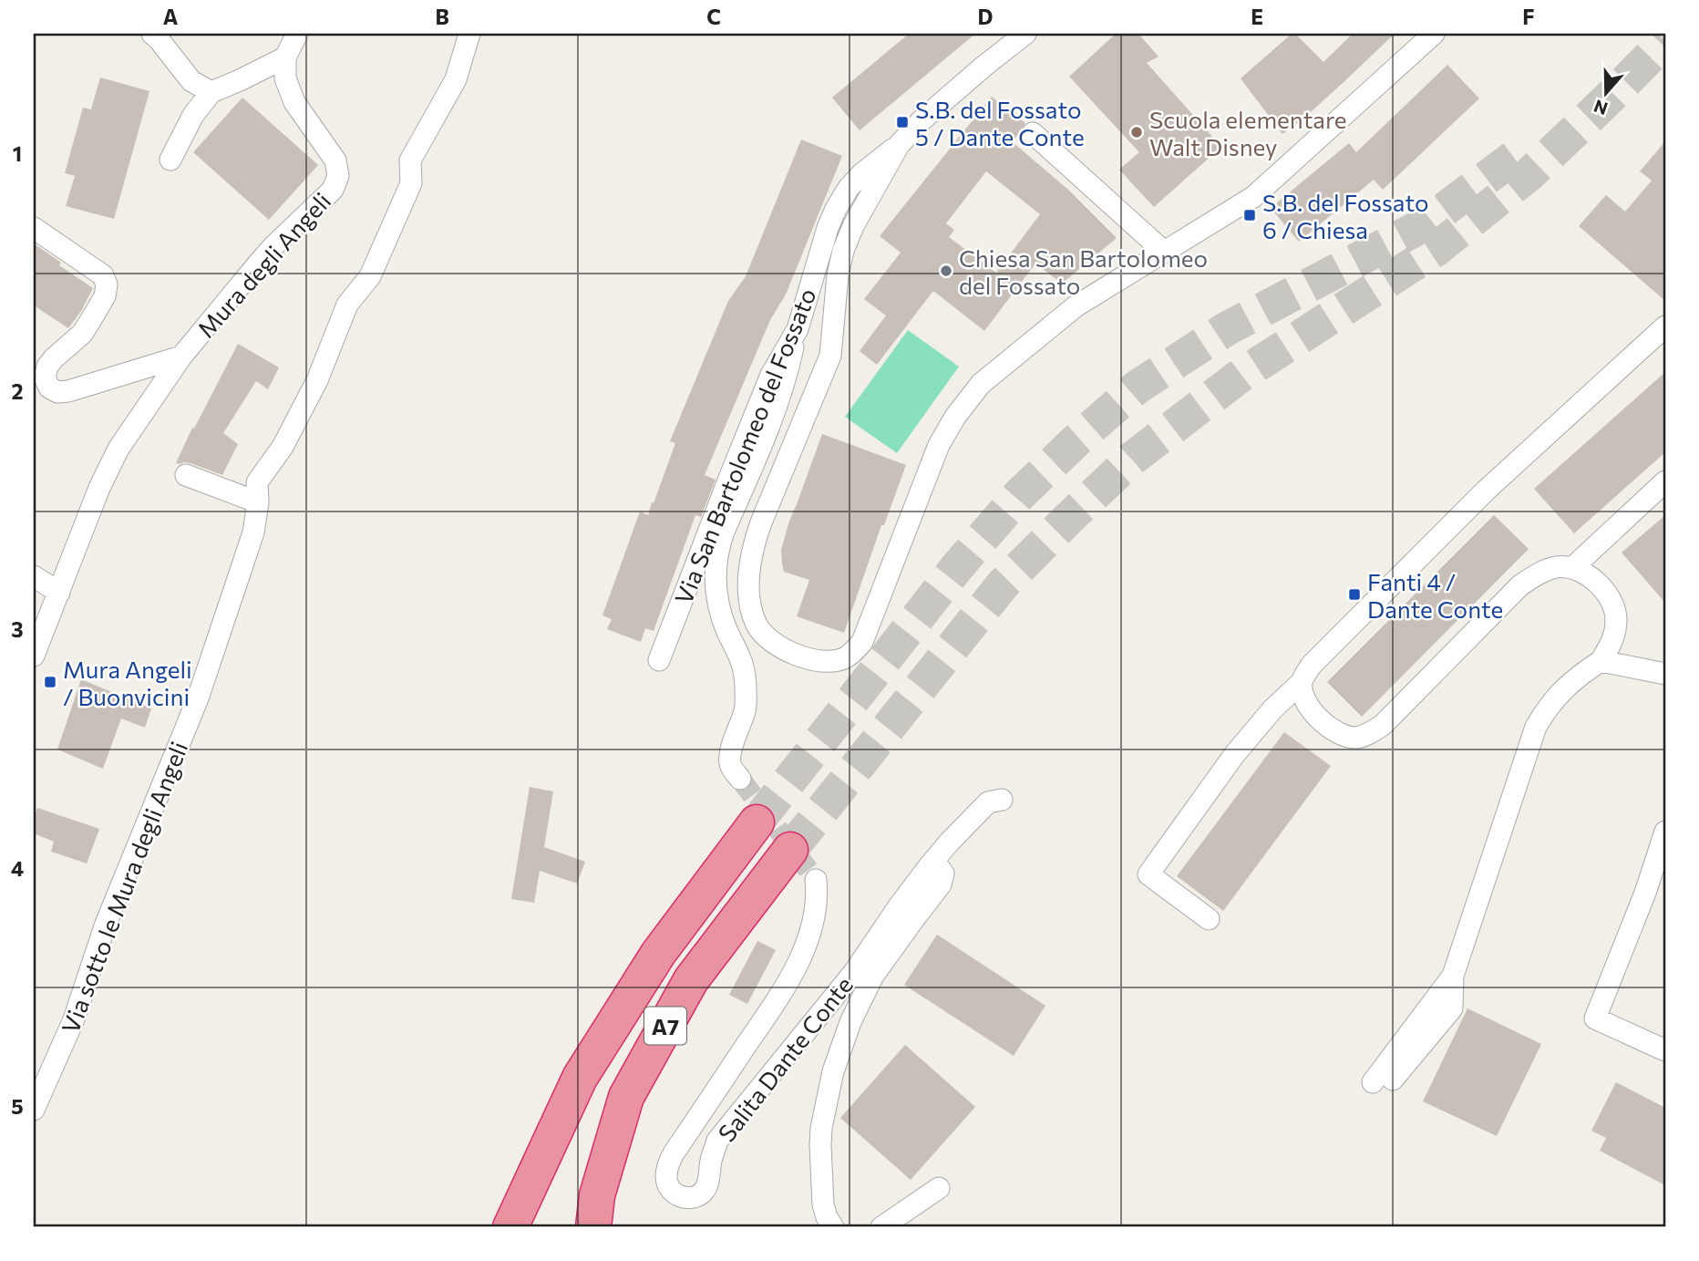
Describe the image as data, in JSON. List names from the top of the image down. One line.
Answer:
{"streets":{"highway":["A7"],"street":["Mura degli Angeli","Via San Bartolomeo del Fossato","Via sotto le Mura degli Angeli","Salita Dante Conte"]},"places":{"transit":["S.B. del Fossato 5 / Dante Conte","S.B. del Fossato 6 / Chiesa","Fanti 4 / Dante Conte","Mura Angeli / Buonvicini"],"other":["Scuola elementare Walt Disney","Chiesa San Bartolomeo del Fossato"]},"north":"bottom","grid":{"columns":["A","B","C","D","E","F"],"rows":["1","2","3","4","5"]}}
